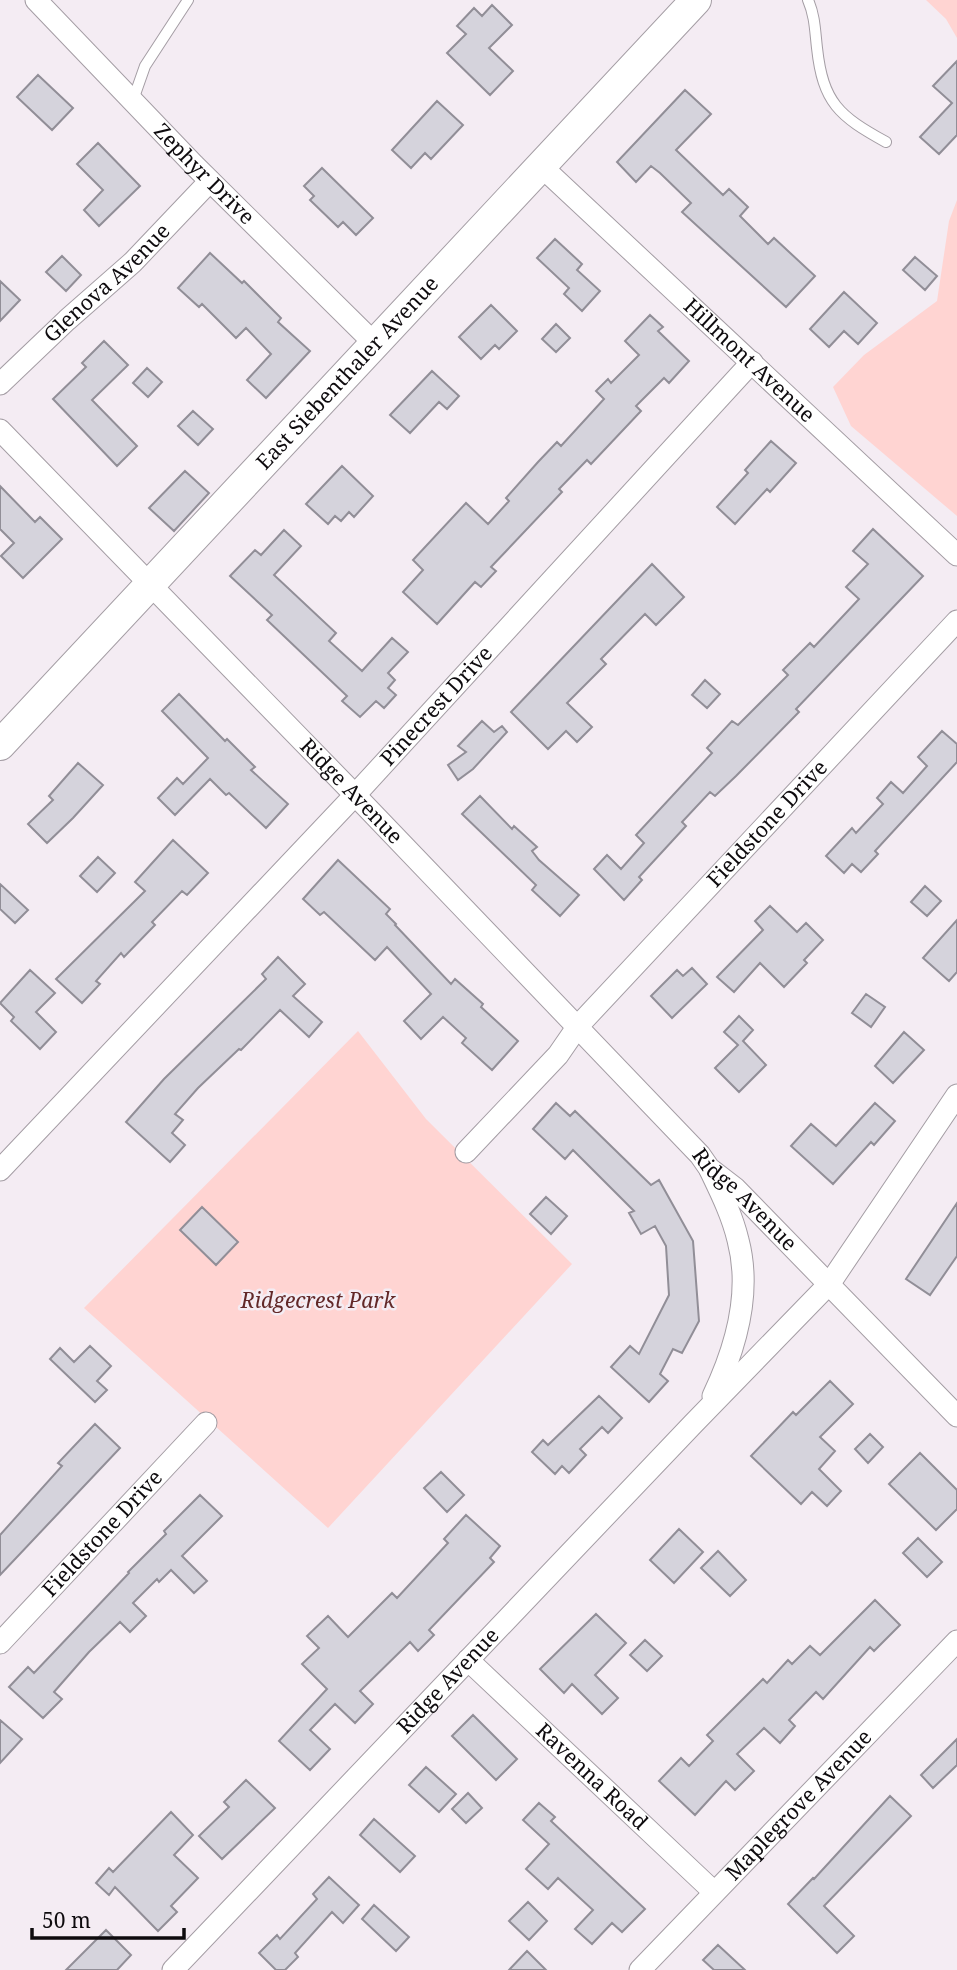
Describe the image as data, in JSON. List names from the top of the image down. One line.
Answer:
{"streets":{"main road":["East Siebenthaler Avenue"],"street":["Zephyr Drive","Glenova Avenue","Hillmont Avenue","Pinecrest Drive","Ridge Avenue","Fieldstone Drive","Ravenna Road","Maplegrove Avenue"]},"crossings":[["Zephyr Drive","Glenova Avenue"],["Zephyr Drive","East Siebenthaler Avenue"],["Hillmont Avenue","East Siebenthaler Avenue"],["Hillmont Avenue","Pinecrest Drive"],["East Siebenthaler Avenue","Ridge Avenue"],["Pinecrest Drive","Ridge Avenue"],["Ridge Avenue","Fieldstone Drive"],["Ridge Avenue","Ravenna Road"],["Ravenna Road","Maplegrove Avenue"]],"parks":["Ridgecrest Park"],"scale_bar":"50 m"}
